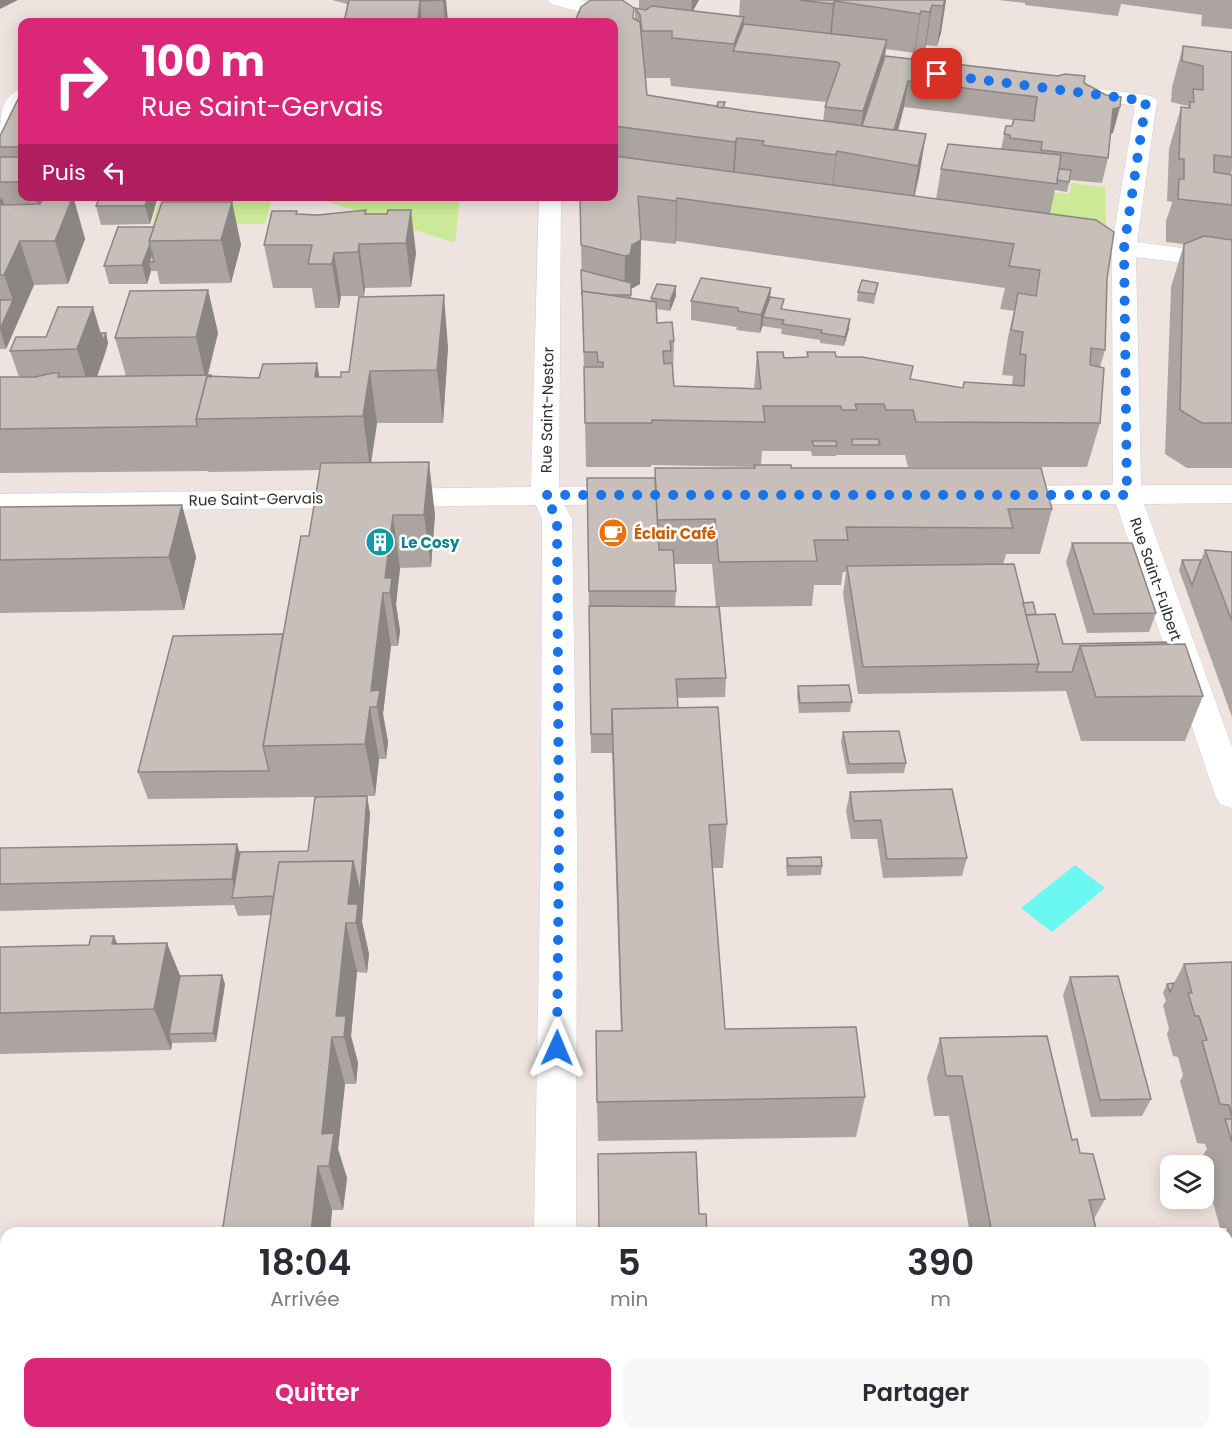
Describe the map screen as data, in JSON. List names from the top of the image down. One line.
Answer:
{"streets":{"street":["Rue Saint-Nestor","Rue Saint-Gervais","Rue Saint-Fulbert"]},"crossings":[["Rue Saint-Nestor","Rue Saint-Gervais"]],"places":{"cafe":["Éclair Café"],"building":["Le Cosy"]},"page":{"turn":["100 m","Rue Saint-Gervais"],"then":"Puis","eta":["18:04","Arrivée","5","min","390","m"],"buttons":["Quitter","Partager"]}}
